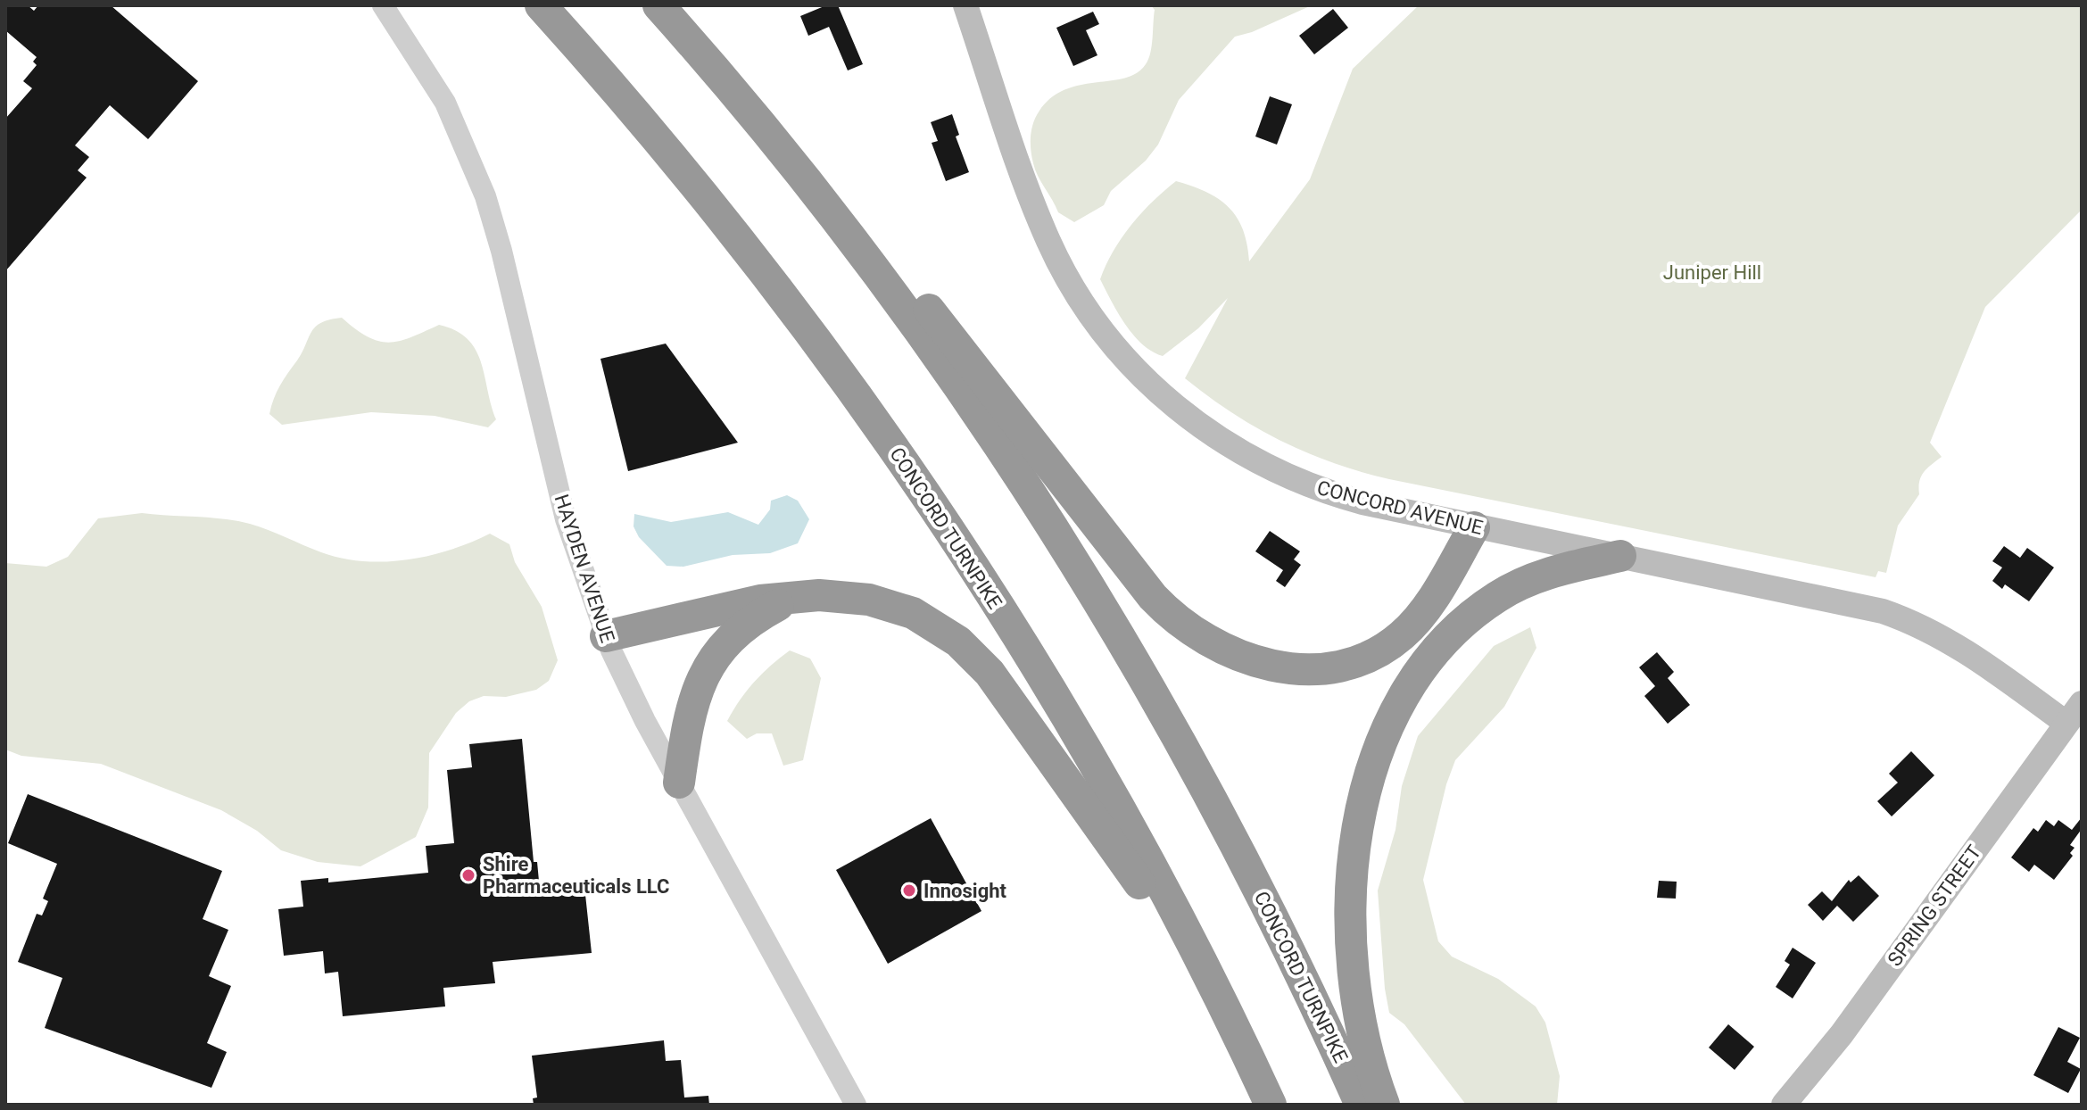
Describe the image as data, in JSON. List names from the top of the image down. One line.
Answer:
{"streets":{"highway":["CONCORD TURNPIKE"],"main road":["CONCORD AVENUE","SPRING STREET"],"street":["HAYDEN AVENUE"]},"crossings":[["CONCORD AVENUE","SPRING STREET"]],"parks":["Juniper Hill"],"places":["Shire Pharmaceuticals LLC","Innosight"]}
